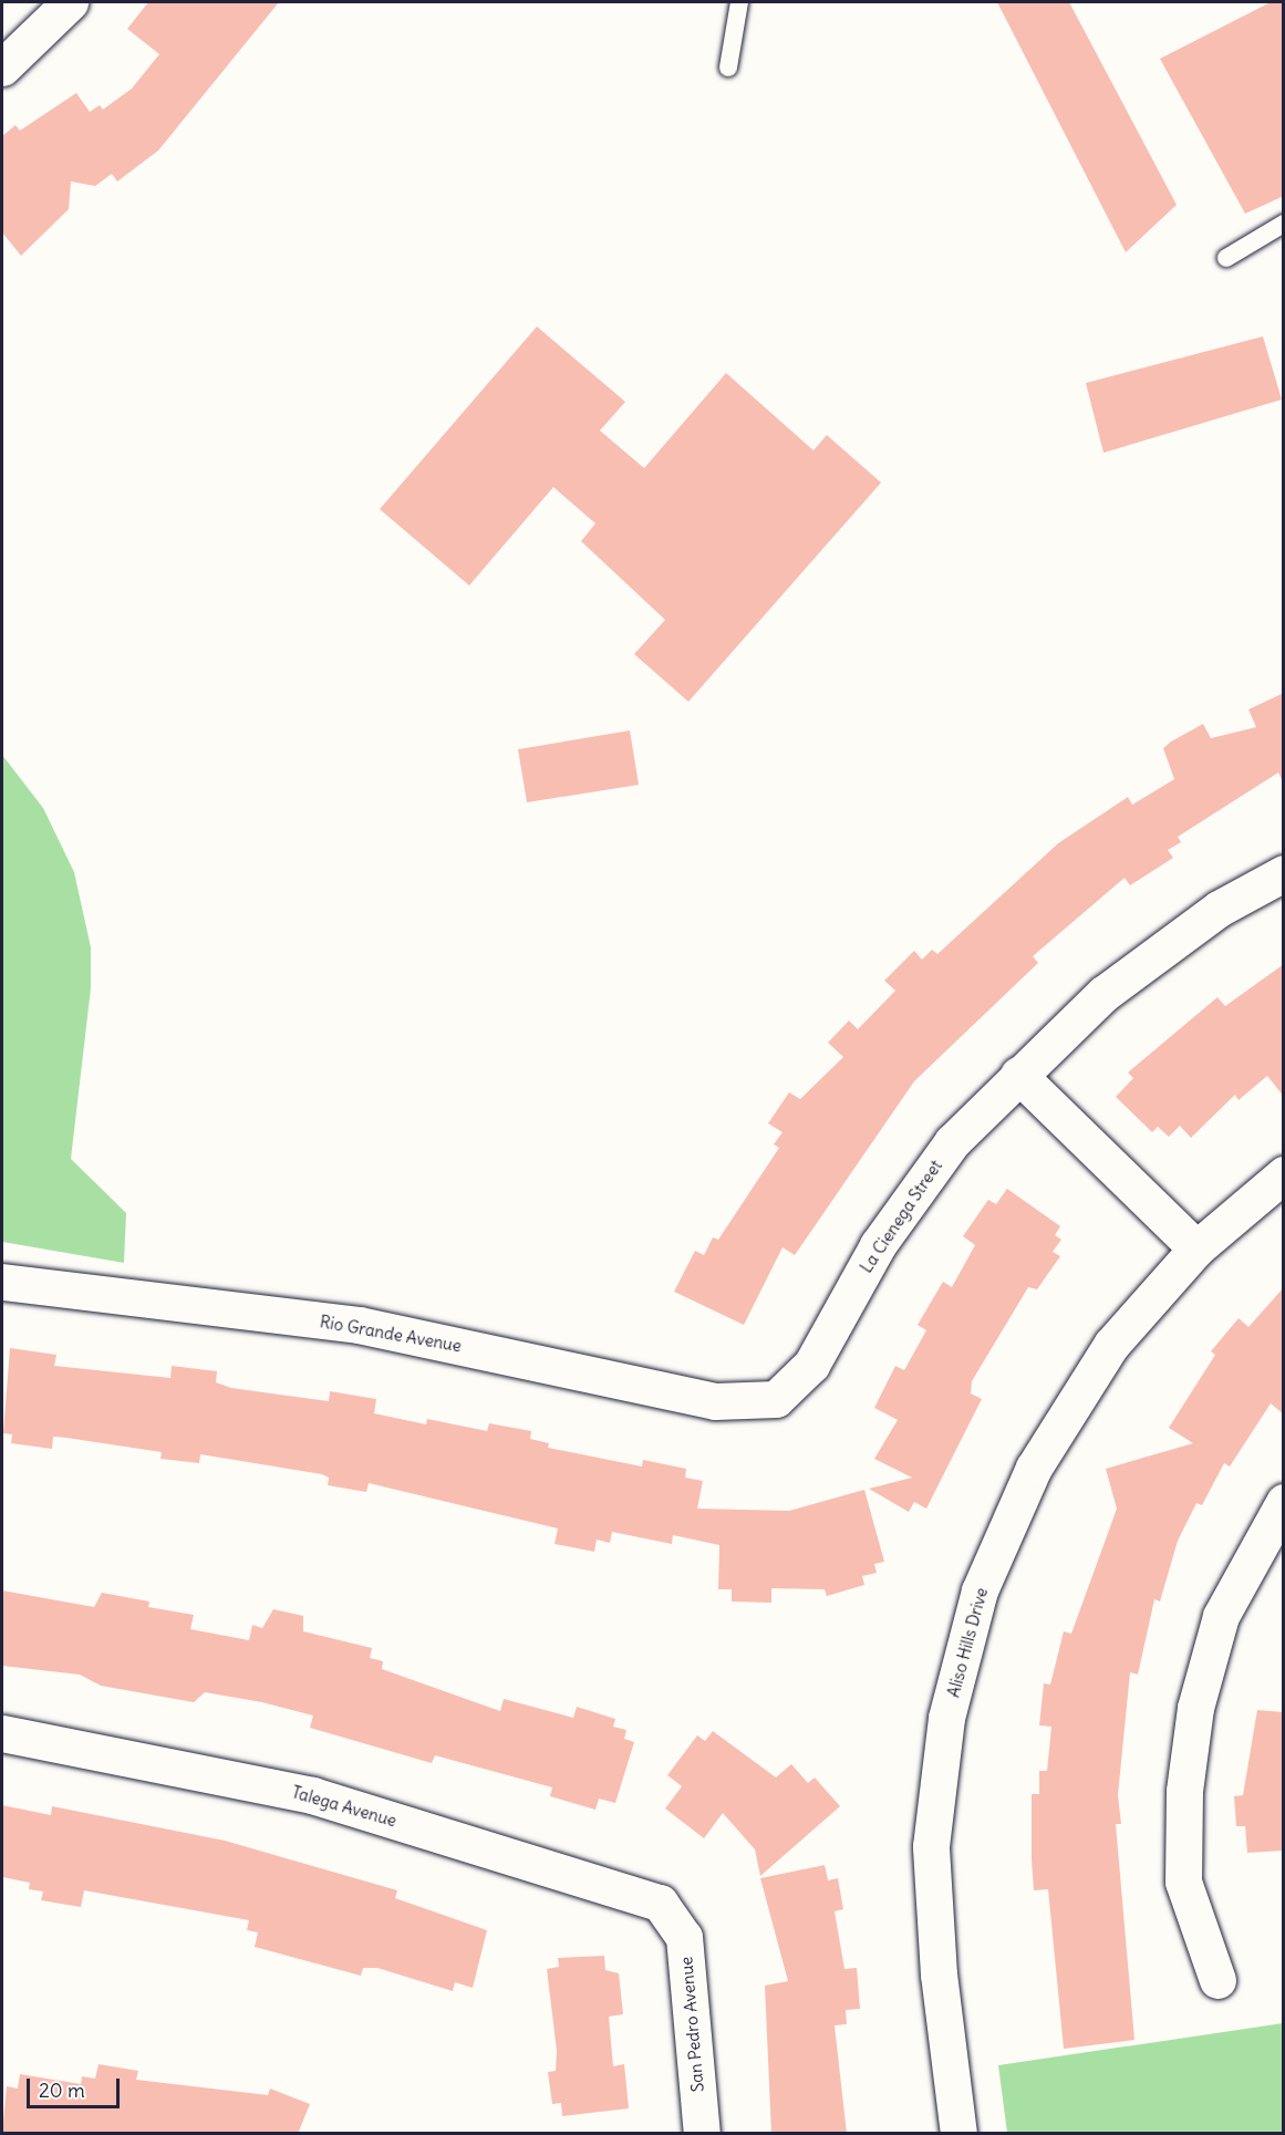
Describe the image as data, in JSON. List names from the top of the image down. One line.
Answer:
{"streets":{"street":["La Cienega Street","Rio Grande Avenue","Aliso Hills Drive","Talega Avenue","San Pedro Avenue"]},"crossings":[["La Cienega Street","Rio Grande Avenue"],["Talega Avenue","San Pedro Avenue"]],"scale_bar":"20 m"}
